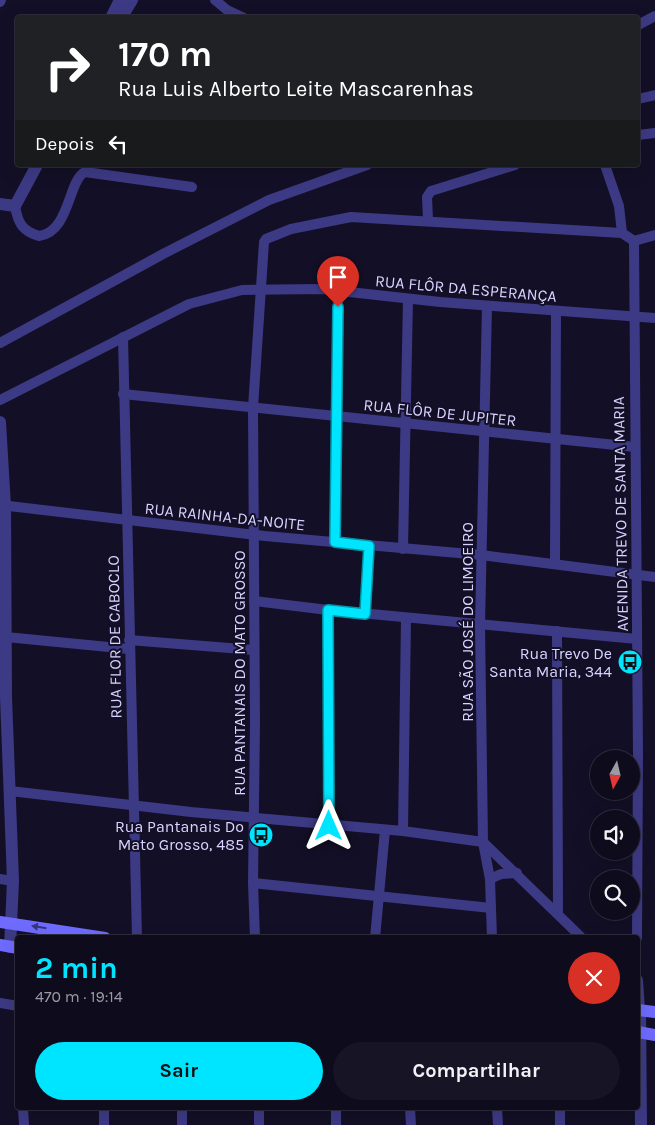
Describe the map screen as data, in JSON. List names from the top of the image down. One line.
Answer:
{"streets":{"street":["RUA FLÔR DA ESPERANÇA","RUA FLÔR DE JUPITER","AVENIDA TREVO DE SANTA MARIA","RUA RAINHA-DA-NOITE","RUA SÃO JOSÉ DO LIMOEIRO","RUA FLOR DE CABOCLO","RUA PANTANAIS DO MATO GROSSO"]},"crossings":[["RUA FLÔR DA ESPERANÇA","AVENIDA TREVO DE SANTA MARIA"],["RUA FLÔR DA ESPERANÇA","RUA SÃO JOSÉ DO LIMOEIRO"],["RUA FLÔR DA ESPERANÇA","RUA FLOR DE CABOCLO"],["RUA FLÔR DA ESPERANÇA","RUA PANTANAIS DO MATO GROSSO"],["RUA FLÔR DE JUPITER","AVENIDA TREVO DE SANTA MARIA"],["RUA FLÔR DE JUPITER","RUA SÃO JOSÉ DO LIMOEIRO"],["RUA FLÔR DE JUPITER","RUA FLOR DE CABOCLO"],["RUA FLÔR DE JUPITER","RUA PANTANAIS DO MATO GROSSO"],["AVENIDA TREVO DE SANTA MARIA","RUA RAINHA-DA-NOITE"],["RUA RAINHA-DA-NOITE","RUA SÃO JOSÉ DO LIMOEIRO"],["RUA RAINHA-DA-NOITE","RUA FLOR DE CABOCLO"],["RUA RAINHA-DA-NOITE","RUA PANTANAIS DO MATO GROSSO"]],"places":{"bus stop":["Rua Trevo De Santa Maria, 344","Rua Pantanais Do Mato Grosso, 485"]},"north":"bottom","page":{"turn":["170 m","Rua Luis Alberto Leite Mascarenhas"],"then":"Depois","heading":["2 min","470 m · 19:14"],"buttons":["Sair","Compartilhar"]}}
